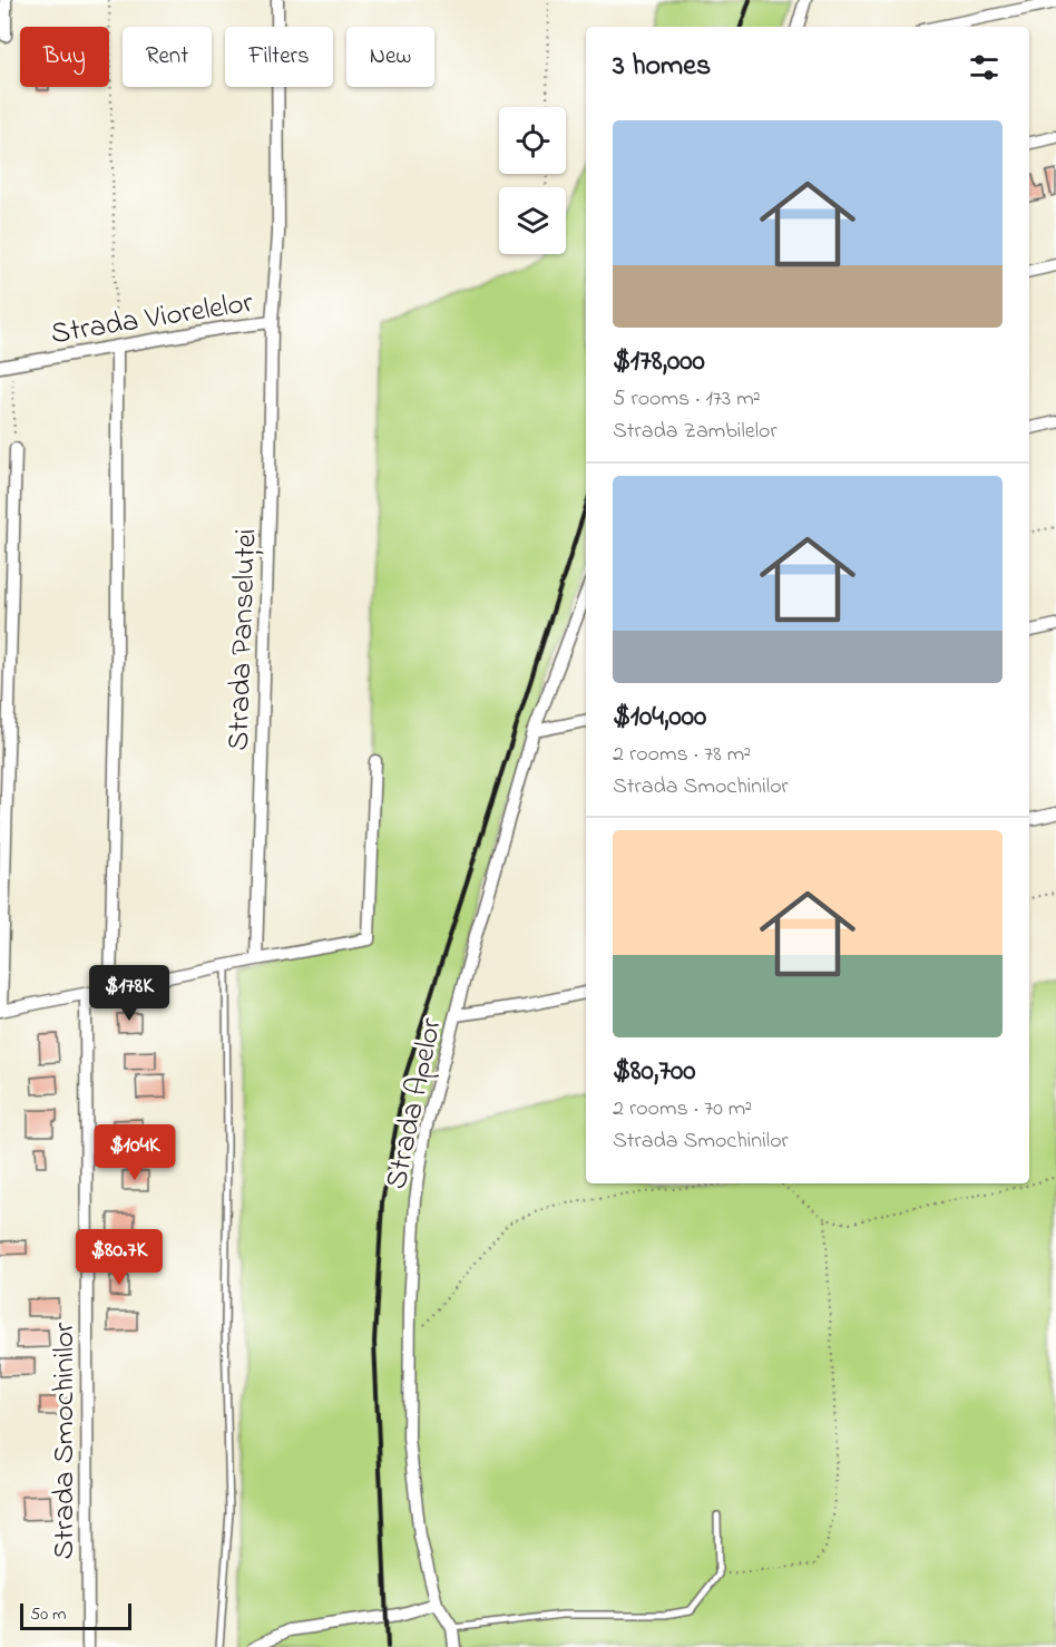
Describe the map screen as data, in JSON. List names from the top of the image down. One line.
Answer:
{"streets":{"street":["Strada Viorelelor","Strada Panseluței","Strada Apelor","Strada Smochinilor"]},"crossings":[["Strada Viorelelor","Strada Panseluței"]],"scale_bar":"50 m","page":{"chip":["Buy","Rent","Filters","New"],"heading":"3 homes","list":[{"name":"$178,000","note":"5 rooms · 173 m² · Strada Zambilelor"},{"name":"$104,000","note":"2 rooms · 78 m² · Strada Smochinilor"},{"name":"$80,700","note":"2 rooms · 70 m² · Strada Smochinilor"}],"price":["$178K","$104K","$80.7K"],"scale":"50 m"}}
